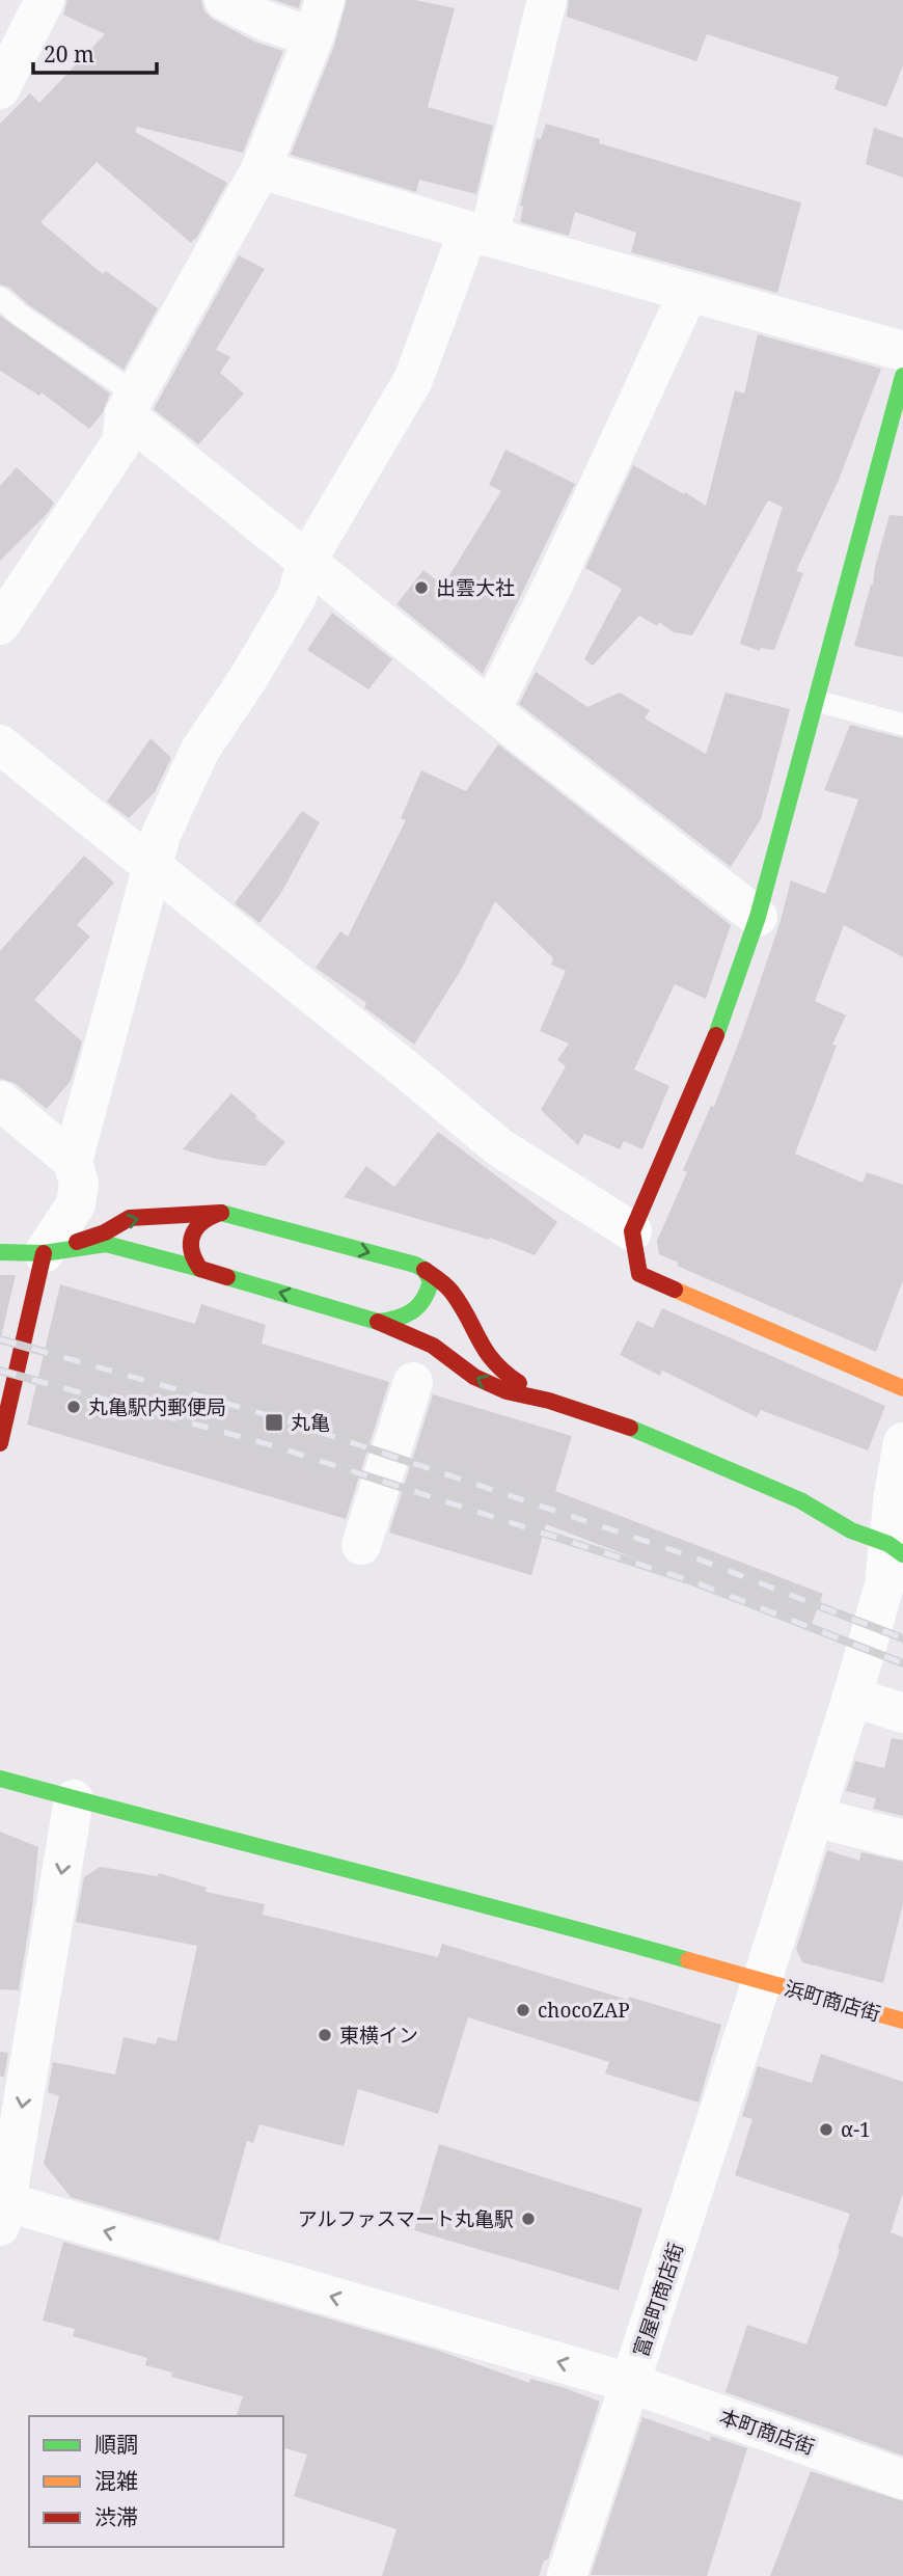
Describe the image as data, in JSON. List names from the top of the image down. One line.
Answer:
{"streets":{"street":["浜町商店街","富屋町商店街","本町商店街"]},"crossings":[["浜町商店街","富屋町商店街"],["富屋町商店街","本町商店街"]],"one_way":["本町商店街"],"places":{"other":["出雲大社","丸亀駅内郵便局","chocoZAP","東横イン","α-1","アルファスマート丸亀駅"],"transit":["丸亀"]},"legend":["順調","混雑","渋滞"],"scale_bar":"20 m"}
